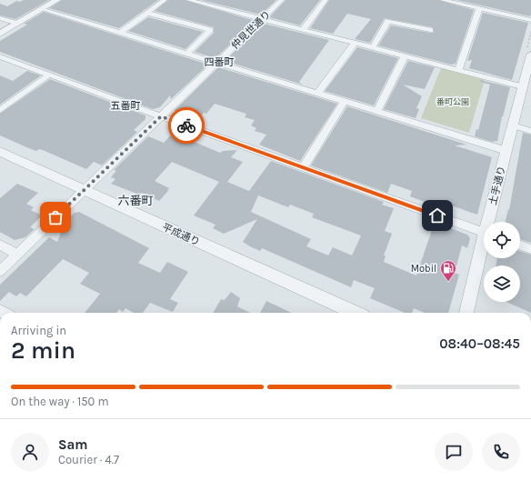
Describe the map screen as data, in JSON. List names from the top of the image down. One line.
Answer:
{"streets":{"street":["仲見世通り","土手通り","平成通り"]},"crossings":[["仲見世通り","平成通り"]],"districts":["四番町","五番町","六番町"],"parks":["番町公園"],"places":{"fuel station":["Mobil"]},"page":{"heading":["2 min","Arriving in","08:40–08:45"],"panel":["Sam","Courier · 4.7"],"bar":"On the way · 150 m"}}
